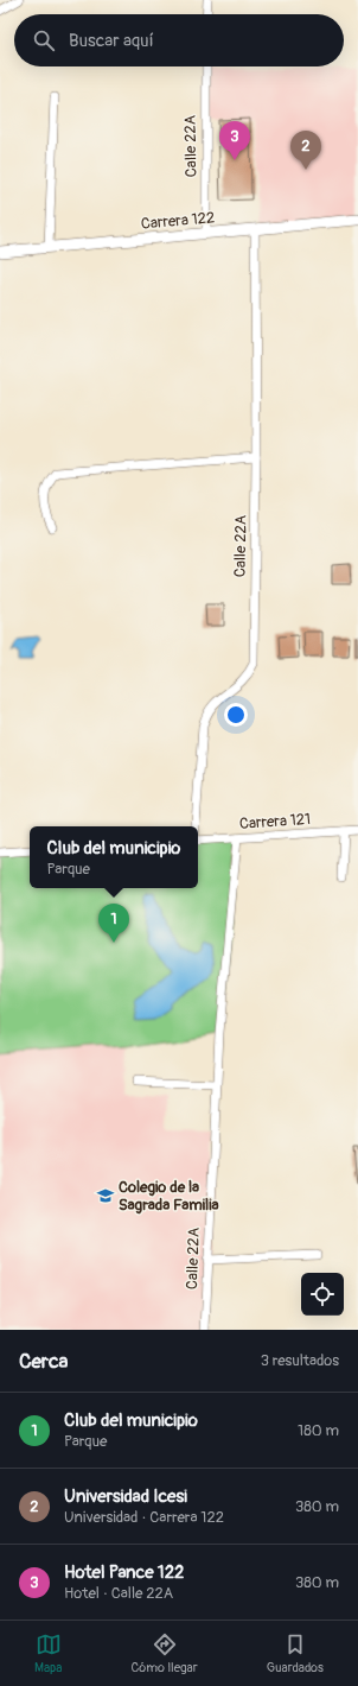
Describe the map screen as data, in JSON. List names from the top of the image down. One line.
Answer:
{"streets":{"street":["Calle 22A","Carrera 122","Carrera 121"]},"crossings":[["Calle 22A","Carrera 122"],["Calle 22A","Carrera 121"]],"places":{"school or university":["Colegio de la Sagrada Familia"]},"page":{"search":"Buscar aquí","pins":["3","2","1"],"popup":["Club del municipio","Parque"],"heading":["Cerca","3 resultados"],"list":[{"mark":"1","name":"Club del municipio","note":"Parque","value":"180 m"},{"mark":"2","name":"Universidad Icesi","note":"Universidad · Carrera 122","value":"380 m"},{"mark":"3","name":"Hotel Pance 122","note":"Hotel · Calle 22A","value":"380 m"}],"nav":["Mapa","Cómo llegar","Guardados"]}}
